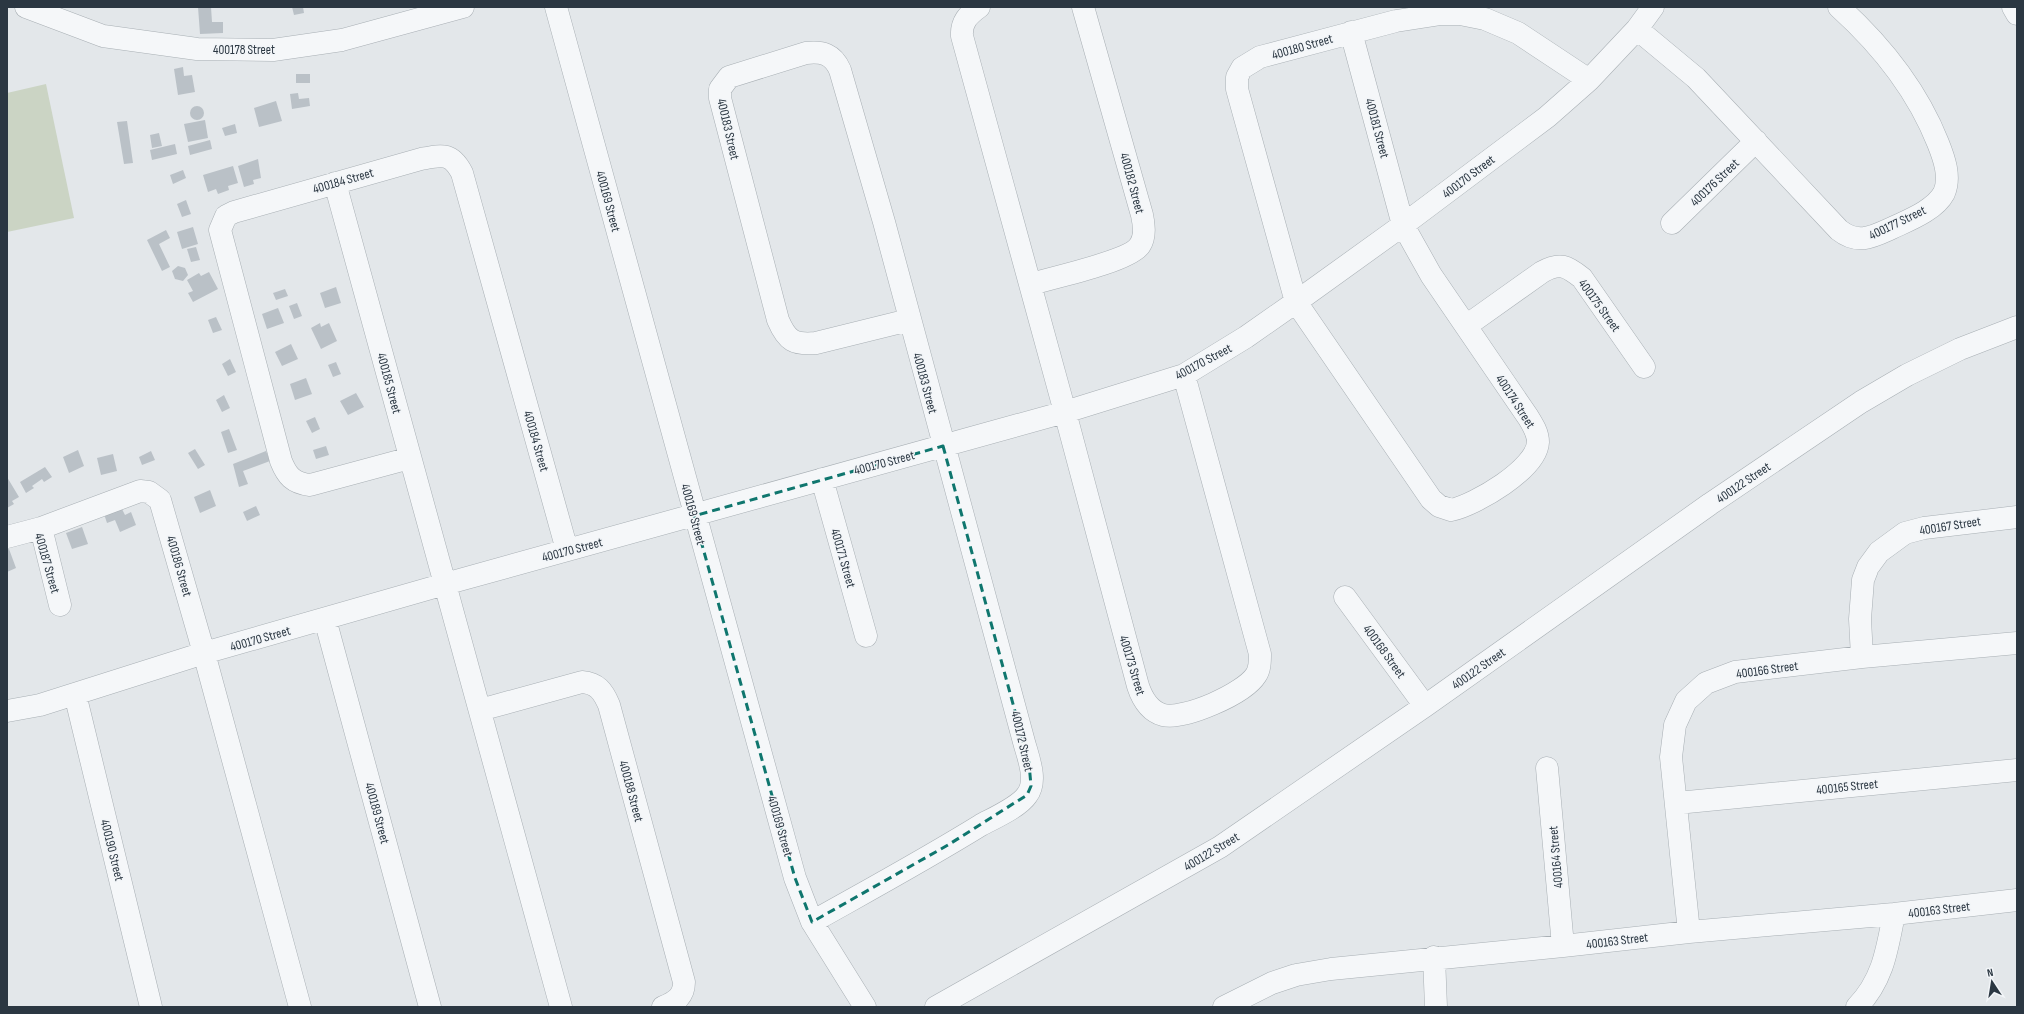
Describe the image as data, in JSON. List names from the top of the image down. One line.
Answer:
{"streets":{"street":["400180 Street","400178 Street","400181 Street","400183 Street","400170 Street","400184 Street","400176 Street","400182 Street","400169 Street","400177 Street","400175 Street","400185 Street","400174 Street","400122 Street","400167 Street","400171 Street","400187 Street","400186 Street","400168 Street","400173 Street","400166 Street","400172 Street","400165 Street","400188 Street","400189 Street","400190 Street","400164 Street","400163 Street"]},"crossings":[["400180 Street","400181 Street"],["400180 Street","400170 Street"],["400180 Street","400174 Street"],["400181 Street","400170 Street"],["400181 Street","400174 Street"],["400183 Street","400170 Street"],["400183 Street","400172 Street"],["400170 Street","400184 Street"],["400170 Street","400169 Street"],["400170 Street","400177 Street"],["400170 Street","400185 Street"],["400170 Street","400174 Street"],["400170 Street","400171 Street"],["400170 Street","400186 Street"],["400170 Street","400173 Street"],["400170 Street","400172 Street"],["400170 Street","400189 Street"],["400170 Street","400190 Street"],["400184 Street","400185 Street"],["400176 Street","400177 Street"],["400169 Street","400172 Street"],["400175 Street","400174 Street"],["400122 Street","400168 Street"],["400167 Street","400166 Street"],["400187 Street","400186 Street"],["400166 Street","400165 Street"],["400166 Street","400163 Street"],["400164 Street","400163 Street"]],"north":"top"}
